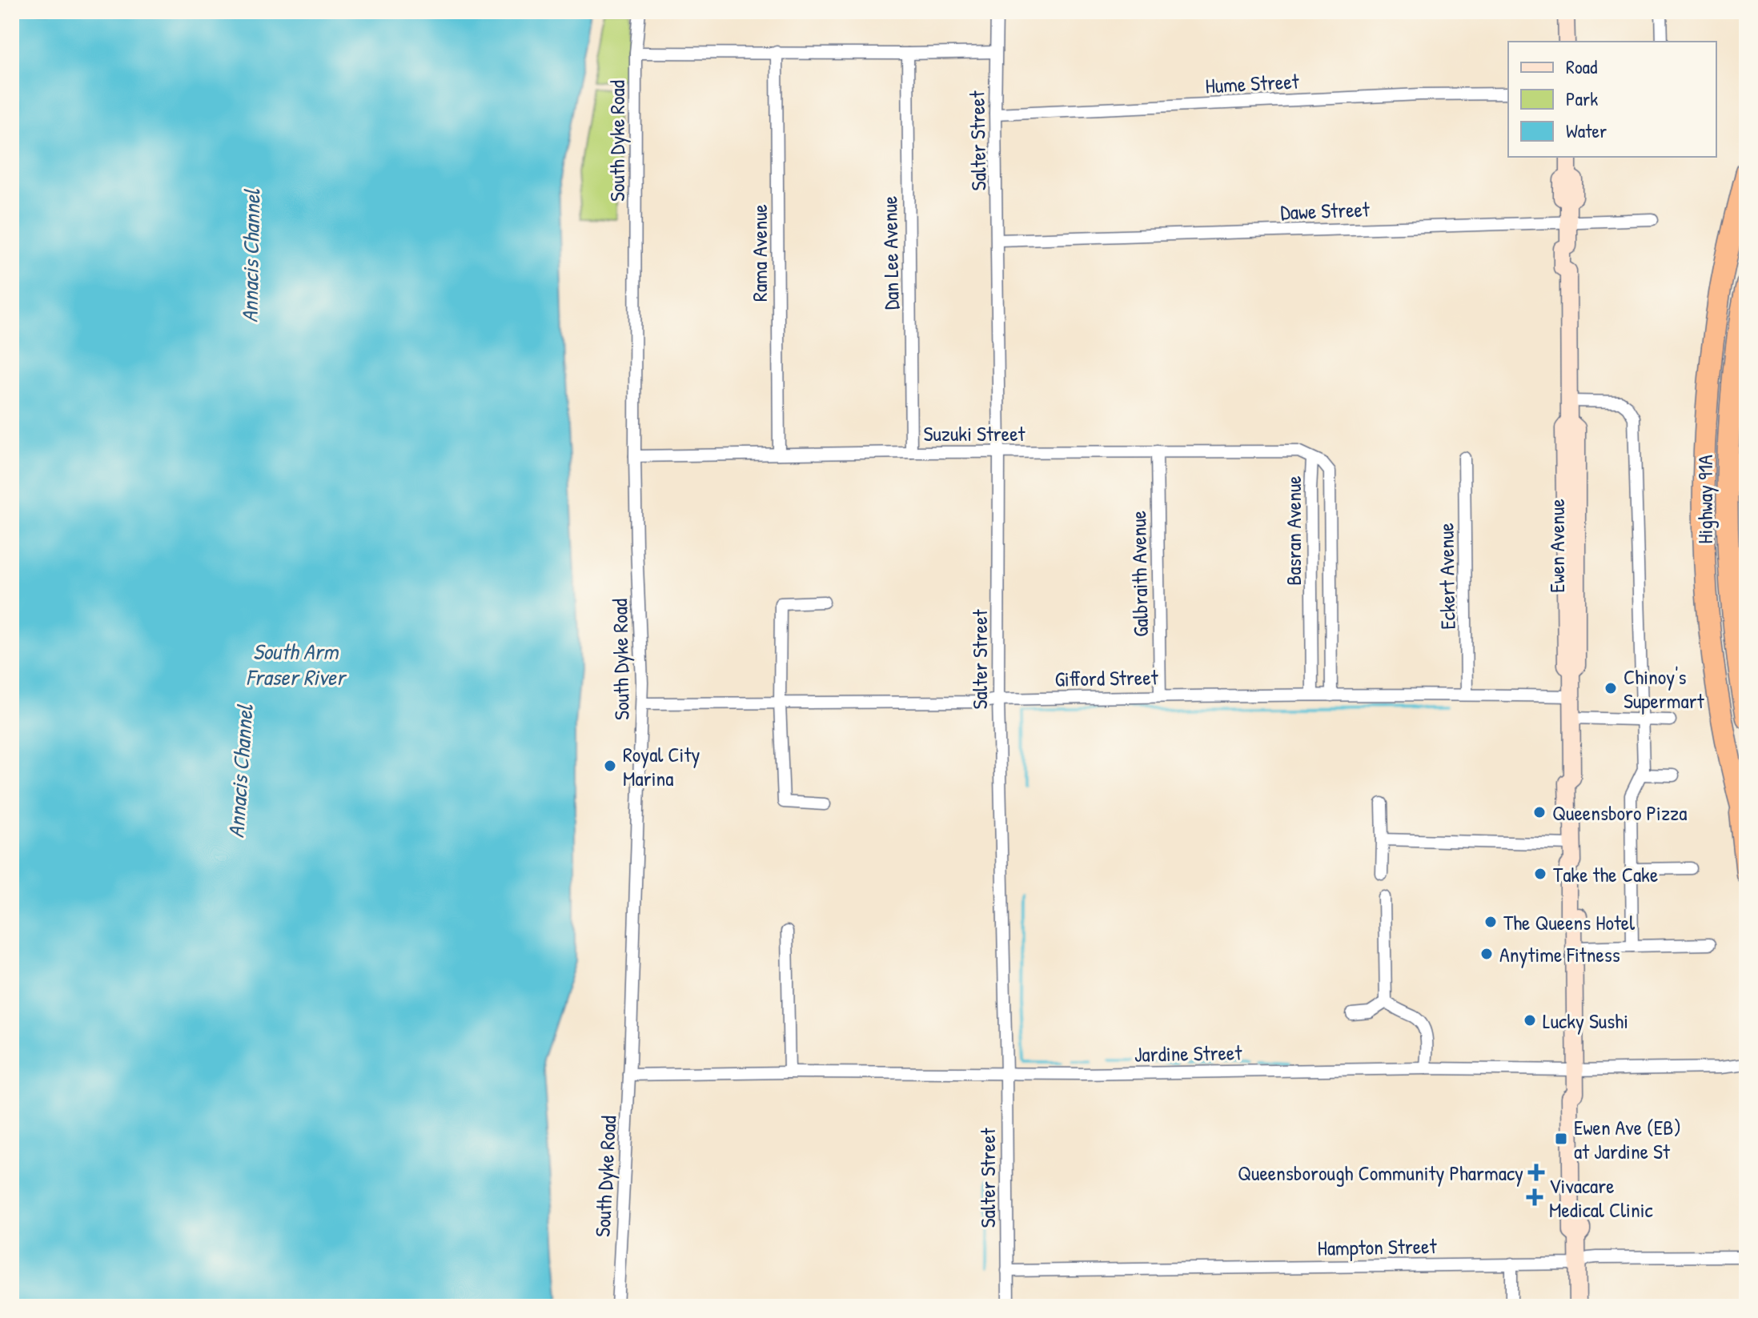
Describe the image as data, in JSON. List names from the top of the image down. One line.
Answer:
{"streets":{"highway":["Highway 91A"],"street":["Hume Street","South Dyke Road","Salter Street","Dawe Street","Rama Avenue","Dan Lee Avenue","Suzuki Street","Basran Avenue","Ewen Avenue","Galbraith Avenue","Eckert Avenue","Gifford Street","Jardine Street","Hampton Street"]},"crossings":[["Hume Street","Salter Street"],["South Dyke Road","Suzuki Street"],["South Dyke Road","Gifford Street"],["South Dyke Road","Jardine Street"],["Salter Street","Dawe Street"],["Salter Street","Suzuki Street"],["Salter Street","Gifford Street"],["Salter Street","Jardine Street"],["Salter Street","Hampton Street"],["Dawe Street","Ewen Avenue"],["Rama Avenue","Suzuki Street"],["Dan Lee Avenue","Suzuki Street"],["Suzuki Street","Basran Avenue"],["Suzuki Street","Galbraith Avenue"],["Basran Avenue","Gifford Street"],["Ewen Avenue","Gifford Street"],["Ewen Avenue","Jardine Street"],["Ewen Avenue","Hampton Street"],["Galbraith Avenue","Gifford Street"],["Eckert Avenue","Gifford Street"]],"water":["Annacis Channel","South Arm Fraser River"],"places":{"other":["Chinoy's Supermart","Royal City Marina","Queensboro Pizza","Take the Cake","The Queens Hotel","Anytime Fitness","Lucky Sushi"],"transit":["Ewen Ave (EB) at Jardine St"],"health":["Queensborough Community Pharmacy","Vivacare Medical Clinic"]},"legend":["Road","Park","Water"]}
